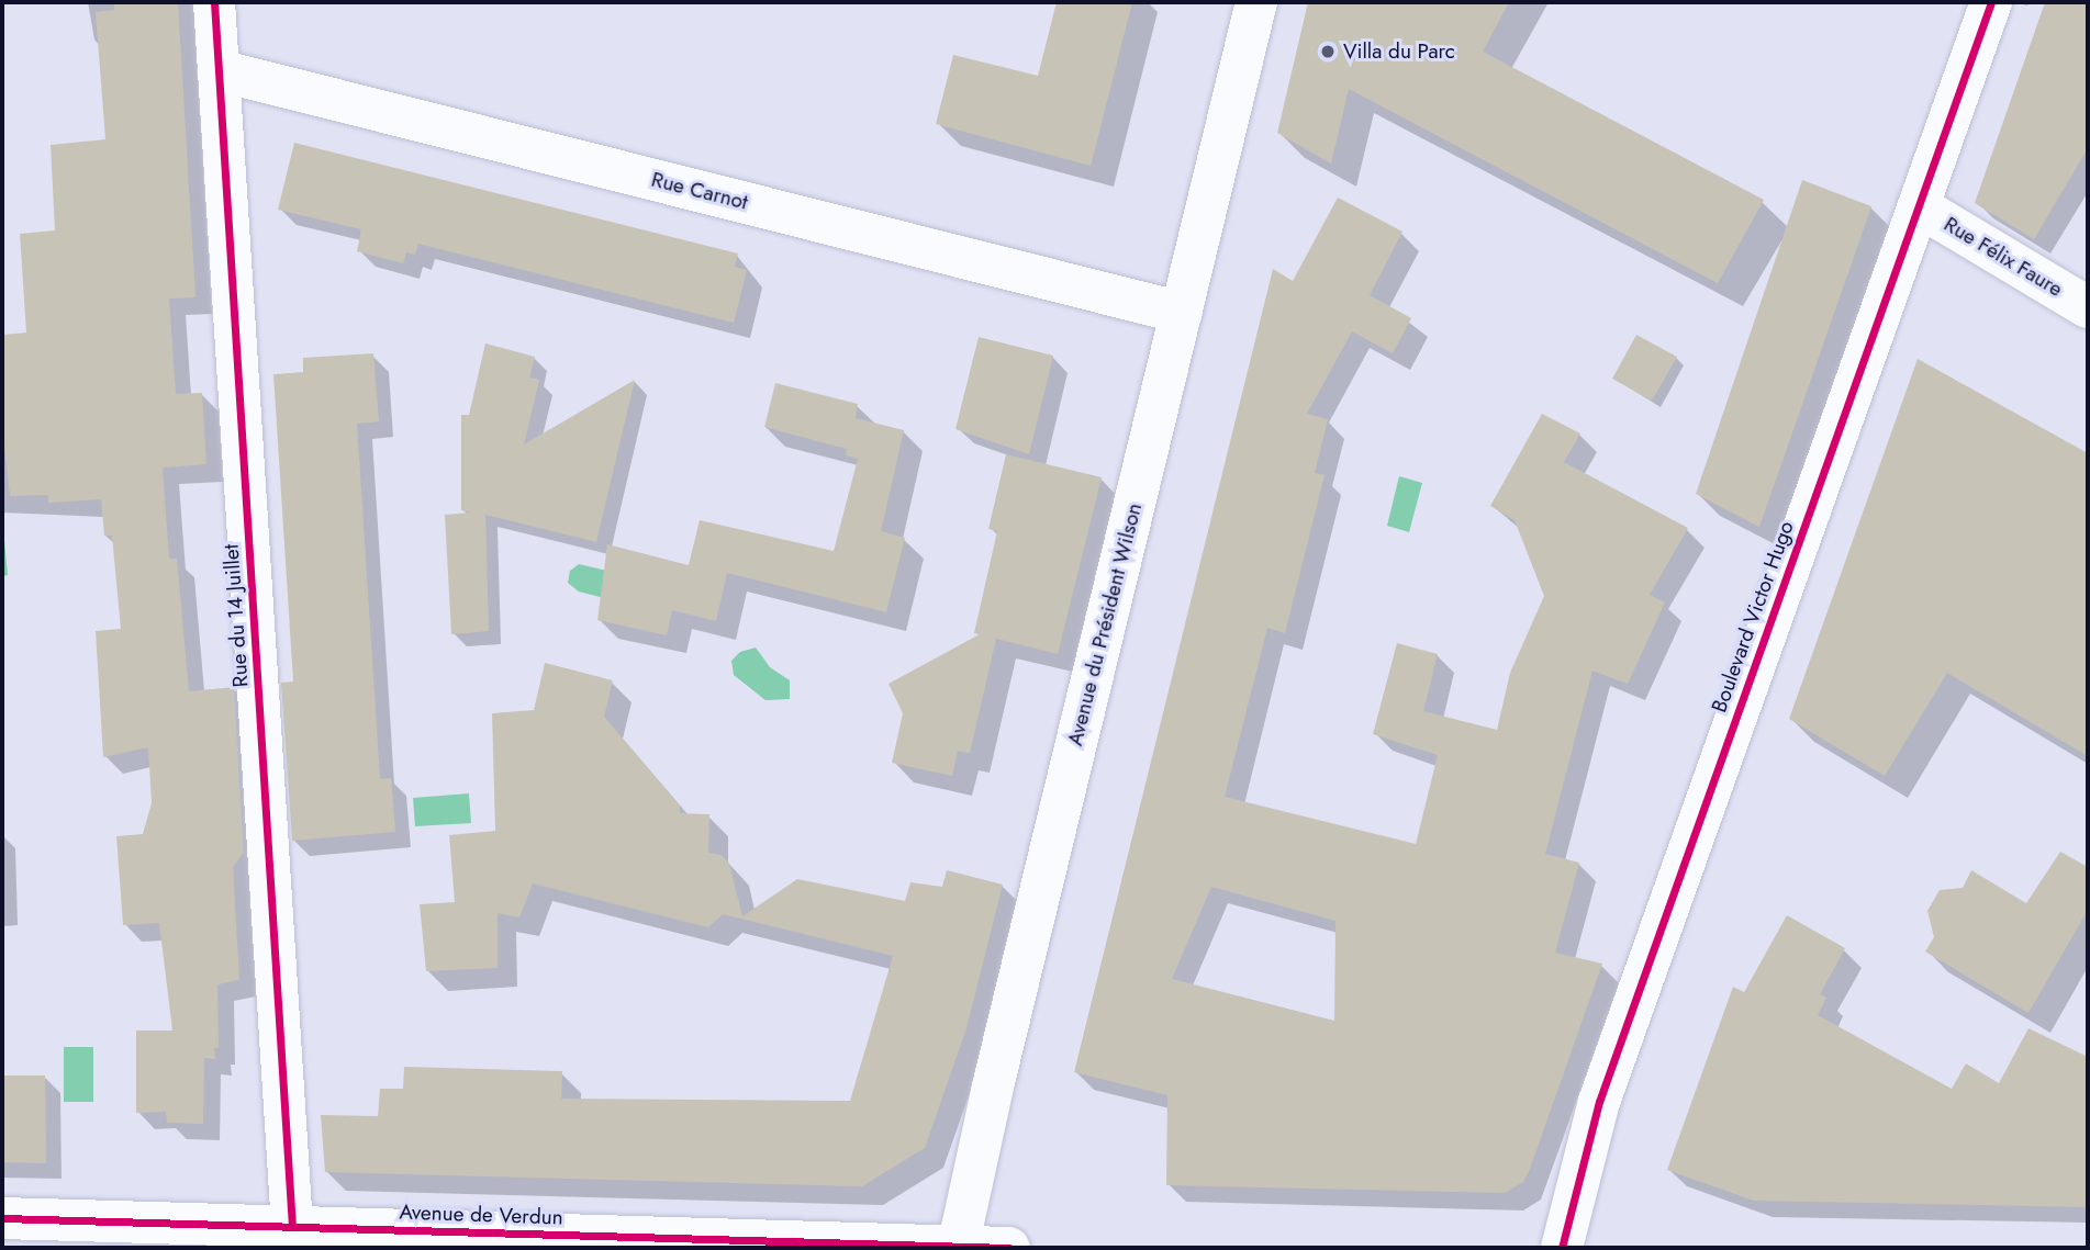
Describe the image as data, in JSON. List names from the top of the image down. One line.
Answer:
{"streets":{"street":["Rue Carnot","Rue Félix Faure","Rue du 14 Juillet","Boulevard Victor Hugo","Avenue du Président Wilson","Avenue de Verdun"]},"crossings":[["Rue Carnot","Rue du 14 Juillet"],["Rue Carnot","Avenue du Président Wilson"],["Rue Félix Faure","Boulevard Victor Hugo"],["Rue du 14 Juillet","Avenue de Verdun"],["Avenue du Président Wilson","Avenue de Verdun"]],"places":["Villa du Parc"]}
